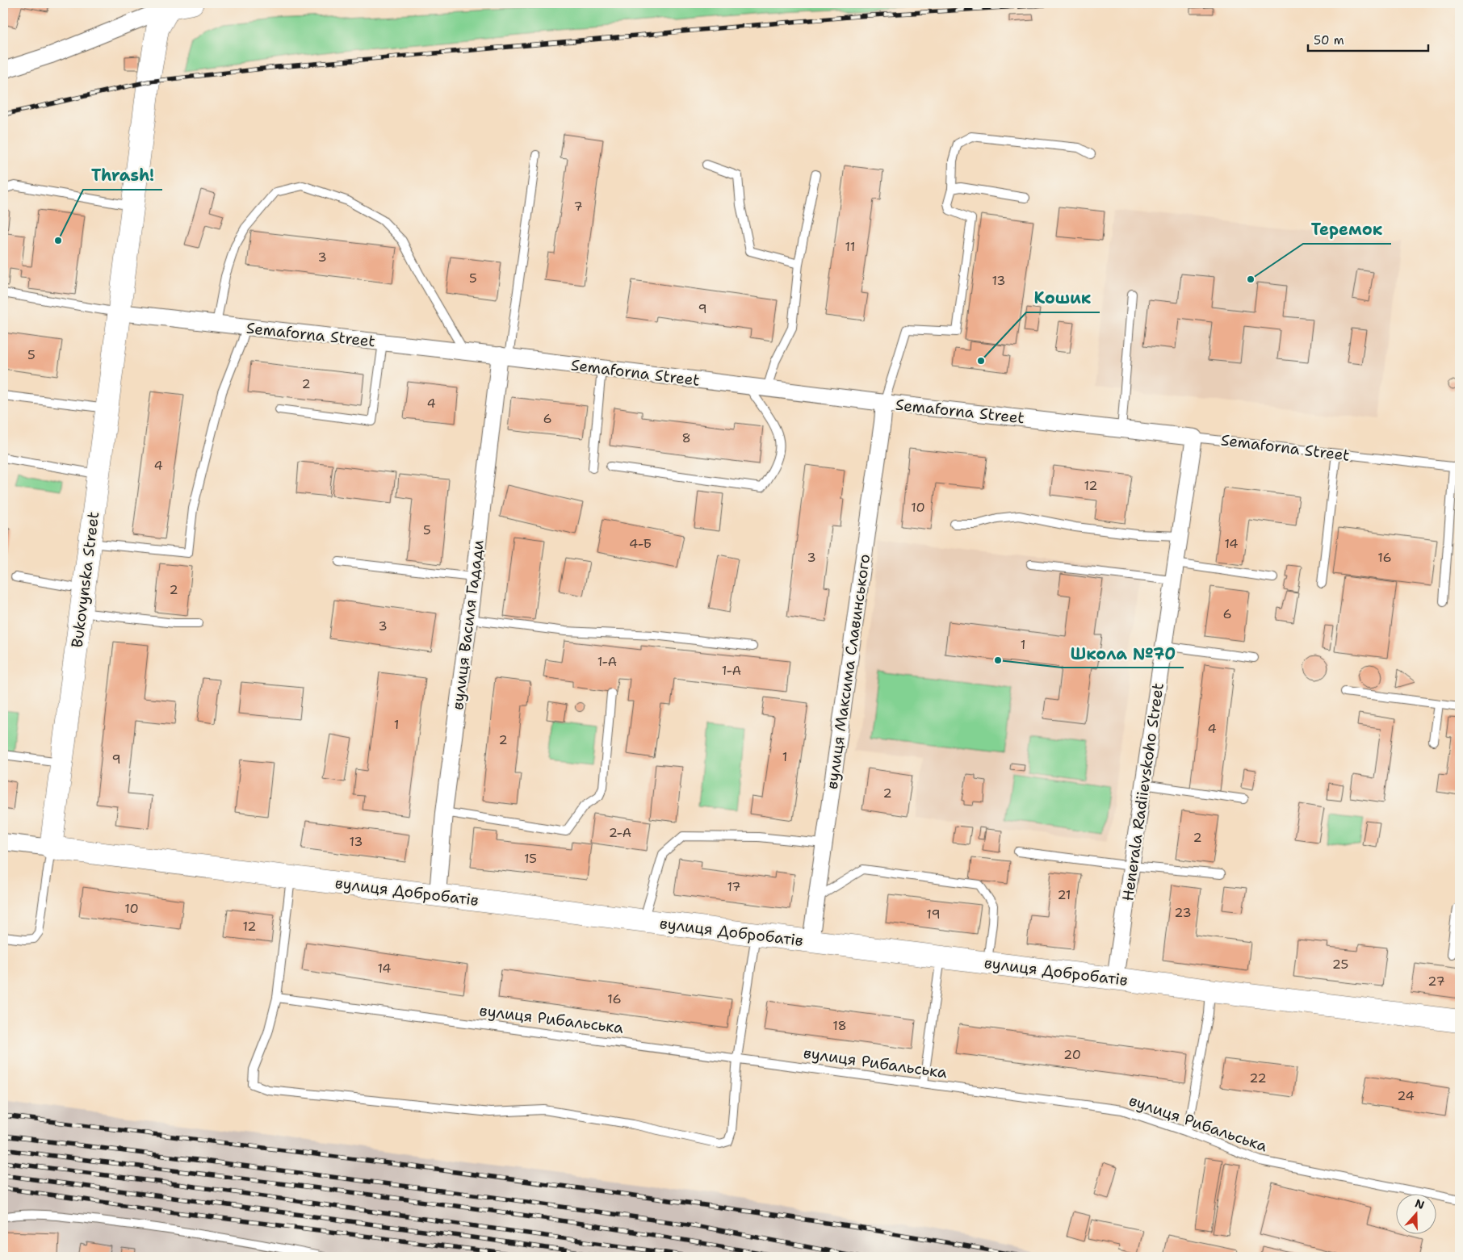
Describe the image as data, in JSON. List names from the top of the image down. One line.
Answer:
{"streets":{"street":["Semaforna Street","Bukovynska Street","вулиця Василя Гадади","вулиця Максима Славинського","Henerala Radiievskoho Street","вулиця Добробатів"],"lane":["вулиця Рибальська"]},"crossings":[["Semaforna Street","Bukovynska Street"],["Semaforna Street","вулиця Василя Гадади"],["Semaforna Street","вулиця Максима Славинського"],["Semaforna Street","Henerala Radiievskoho Street"],["Bukovynska Street","вулиця Добробатів"],["вулиця Василя Гадади","вулиця Добробатів"],["вулиця Максима Славинського","вулиця Добробатів"],["Henerala Radiievskoho Street","вулиця Добробатів"]],"places":["Thrash!","Теремок","Кошик","Школа №70"],"house_numbers":["7","11","3","5","13","9","5","2","4","6","8","4","12","10","5","4-Б","14","3","16","2","6","3","1","1-А","1-А","1","4","2","1","9","2","2-А","2","13","15","17","21","10","23","19","12","25","14","27","16","18","20","22","24"],"scale_bar":"50 m","north":"top"}
